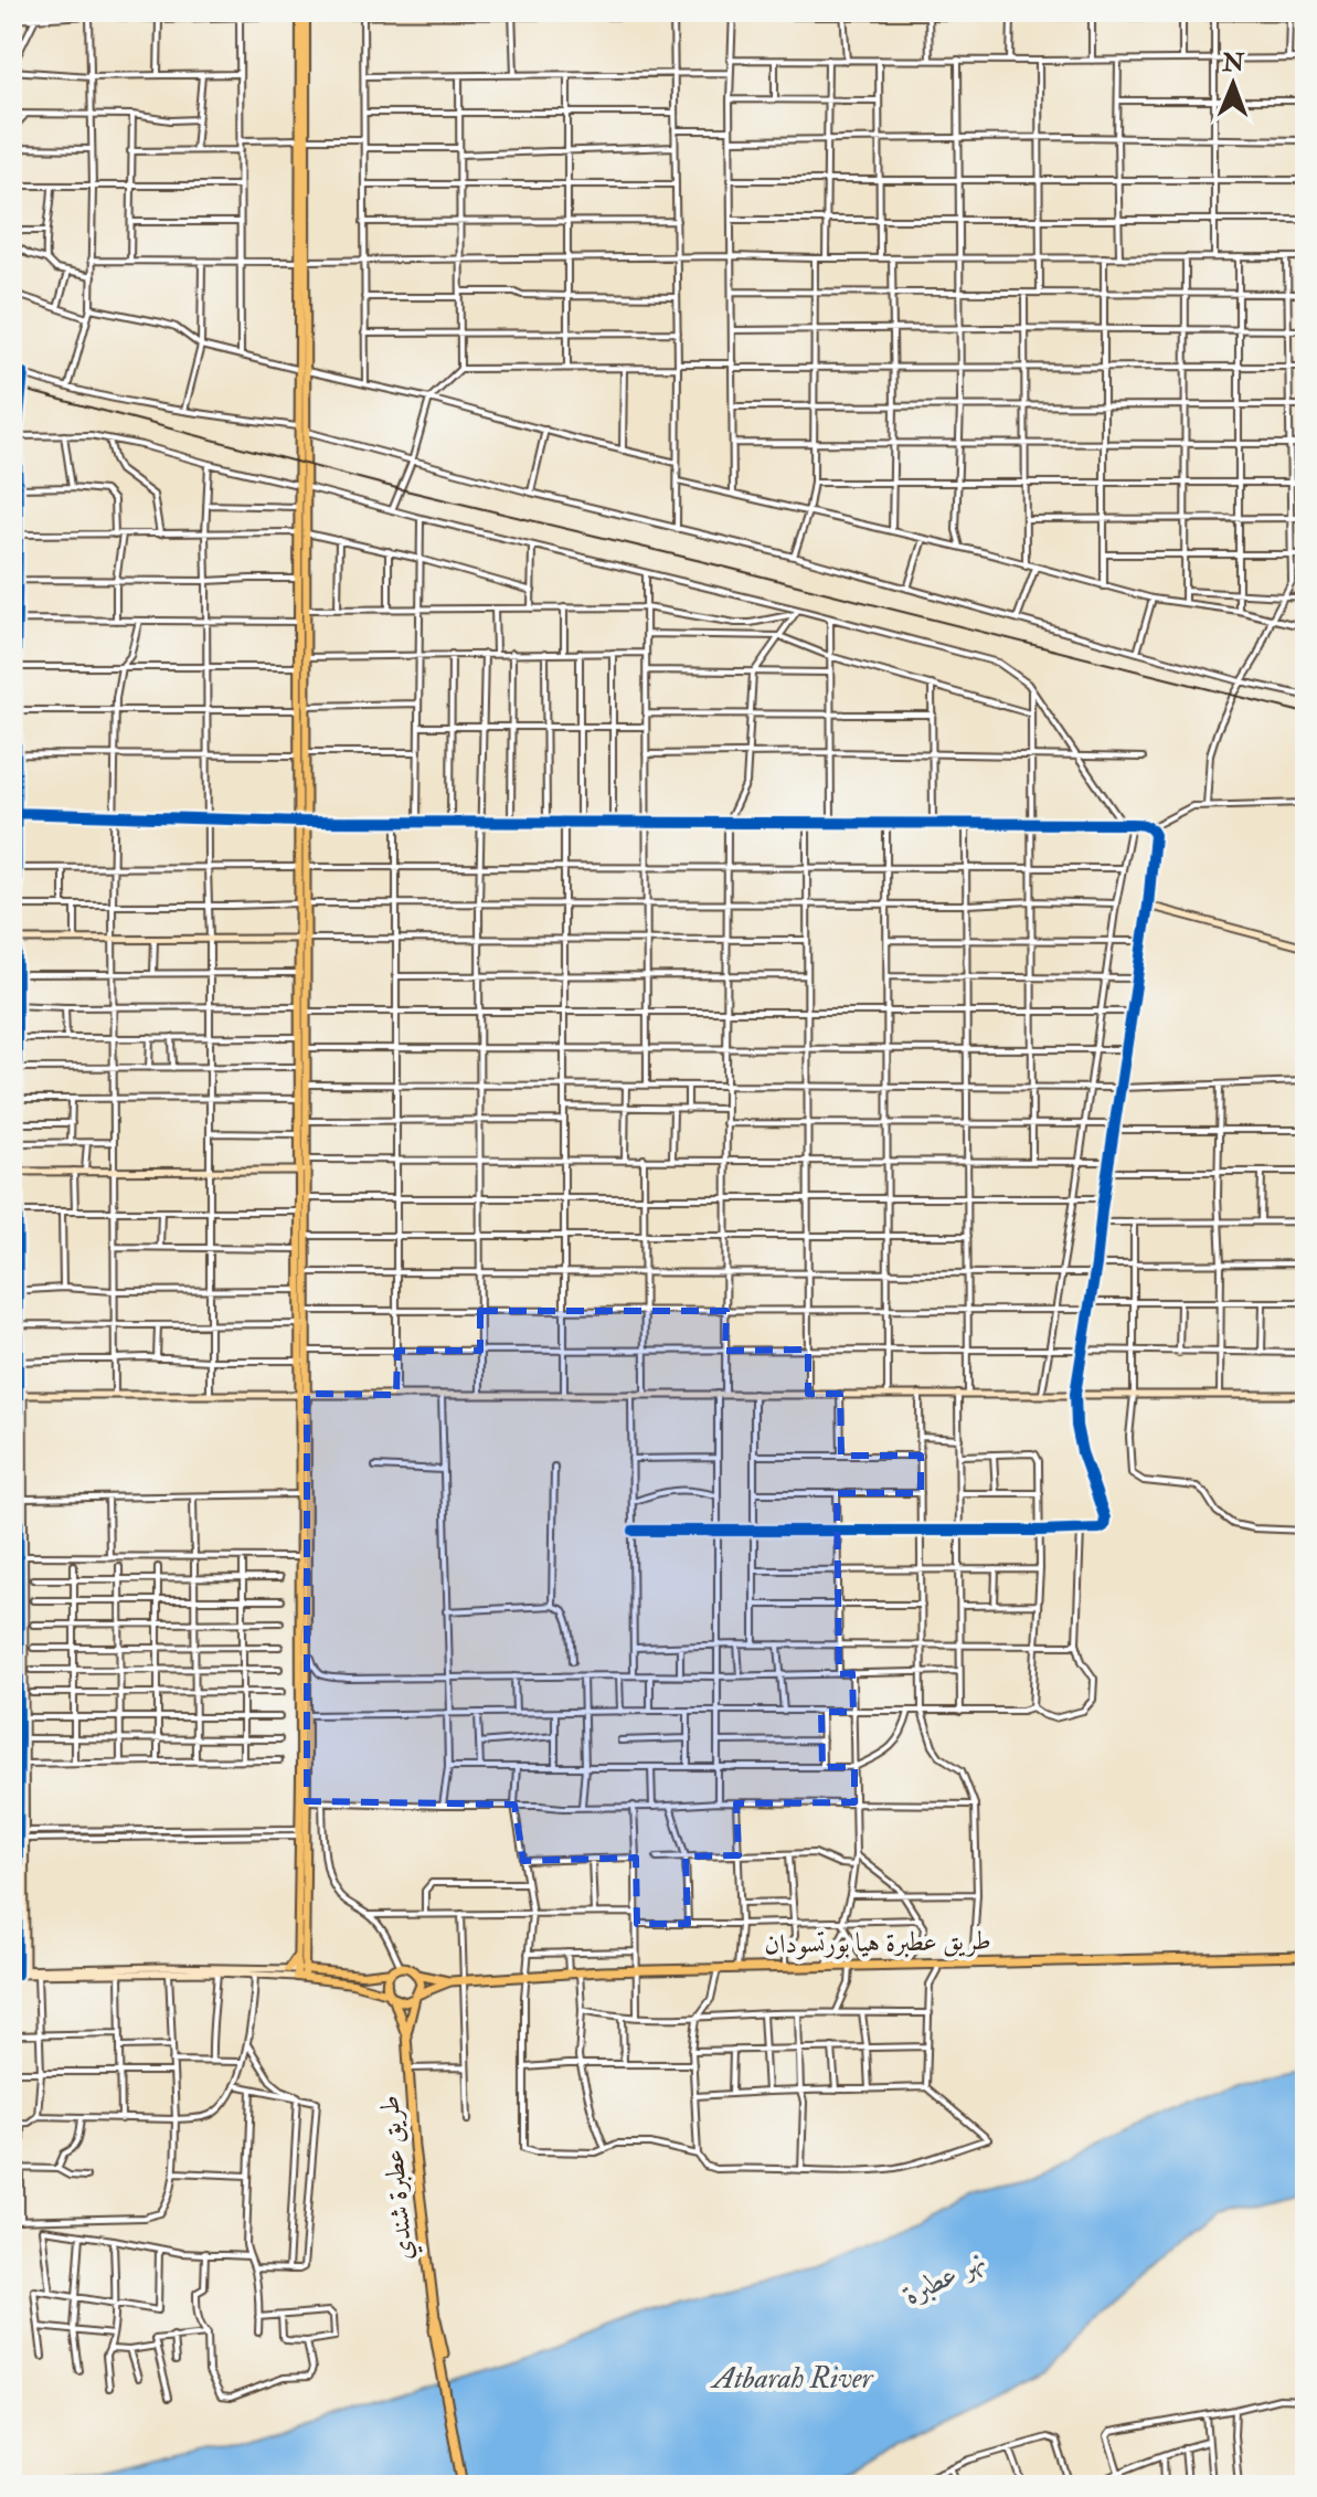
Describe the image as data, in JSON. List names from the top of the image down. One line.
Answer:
{"streets":{"highway":["طريق عطبرة هيا بورتسودان","طريق عطبرة شندي"]},"water":["نهر عطبرة","Atbarah River"],"north":"top"}
